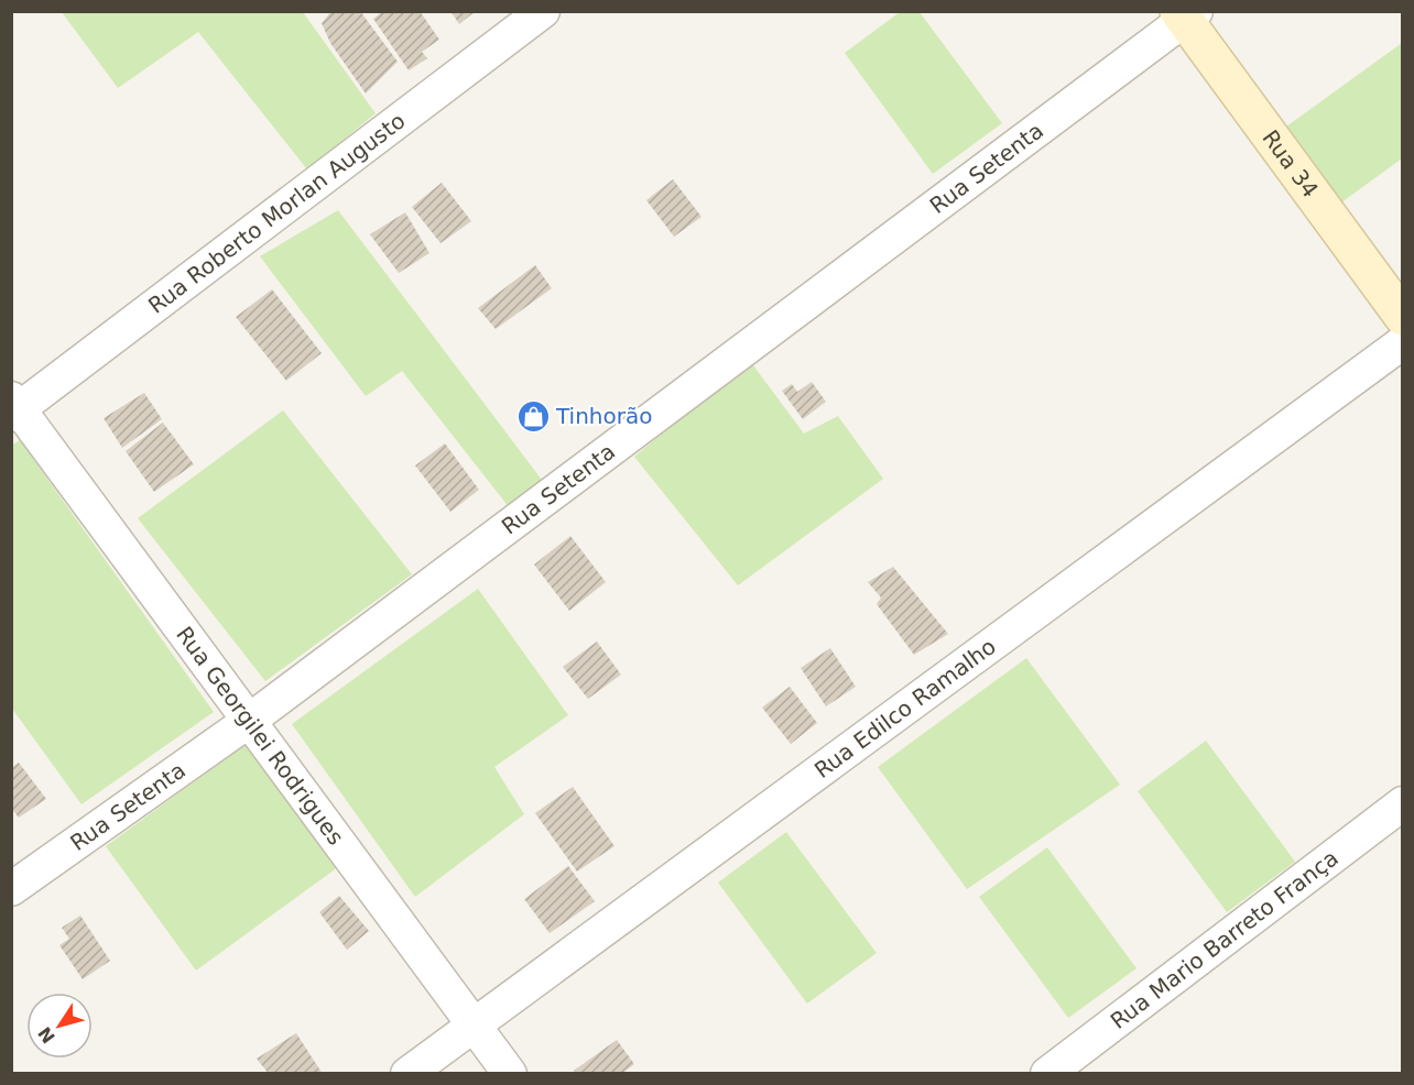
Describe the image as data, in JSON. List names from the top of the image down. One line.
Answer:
{"streets":{"street":["Rua 34","Rua Setenta","Rua Roberto Morlan Augusto","Rua Edilco Ramalho","Rua Georgilei Rodrigues","Rua Mario Barreto França"]},"crossings":[["Rua 34","Rua Setenta"],["Rua Setenta","Rua Georgilei Rodrigues"],["Rua Roberto Morlan Augusto","Rua Georgilei Rodrigues"],["Rua Edilco Ramalho","Rua Georgilei Rodrigues"]],"places":{"shop":["Tinhorão"]},"north":"bottom left"}
